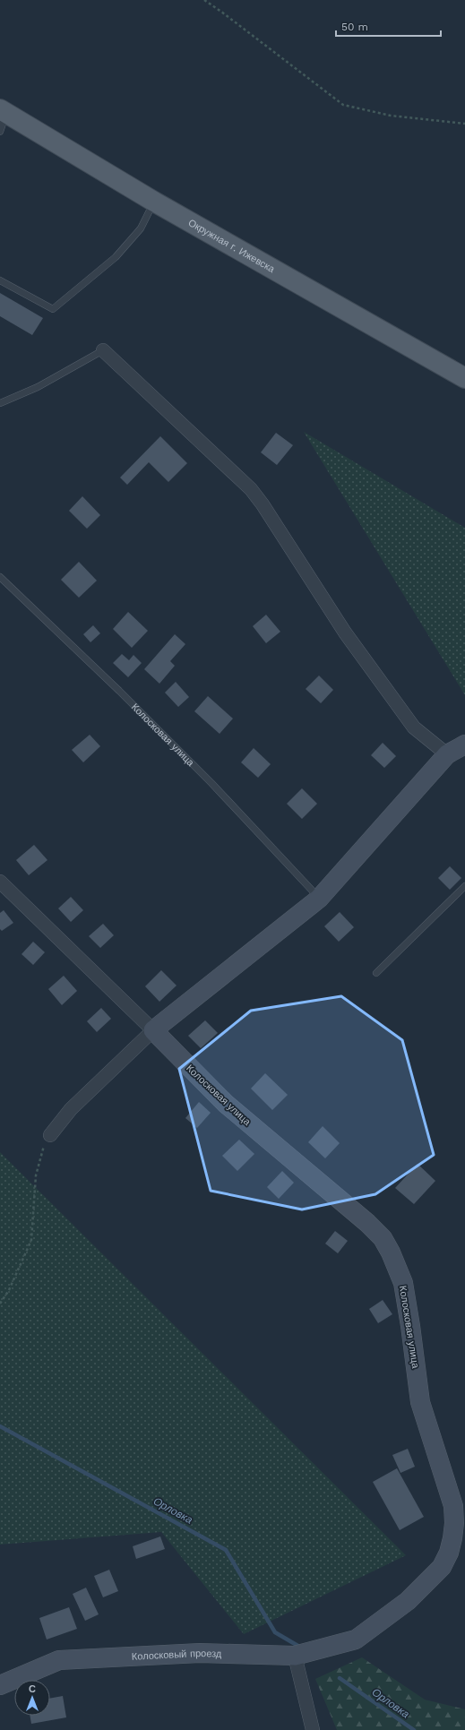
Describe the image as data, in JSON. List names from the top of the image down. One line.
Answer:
{"streets":{"main road":["Окружная г. Ижевска"],"street":["Колосковая улица","Колосковый проезд"]},"crossings":[["Колосковая улица","Колосковый проезд"]],"water":["Орловка"],"scale_bar":"50 m","north":"top"}
